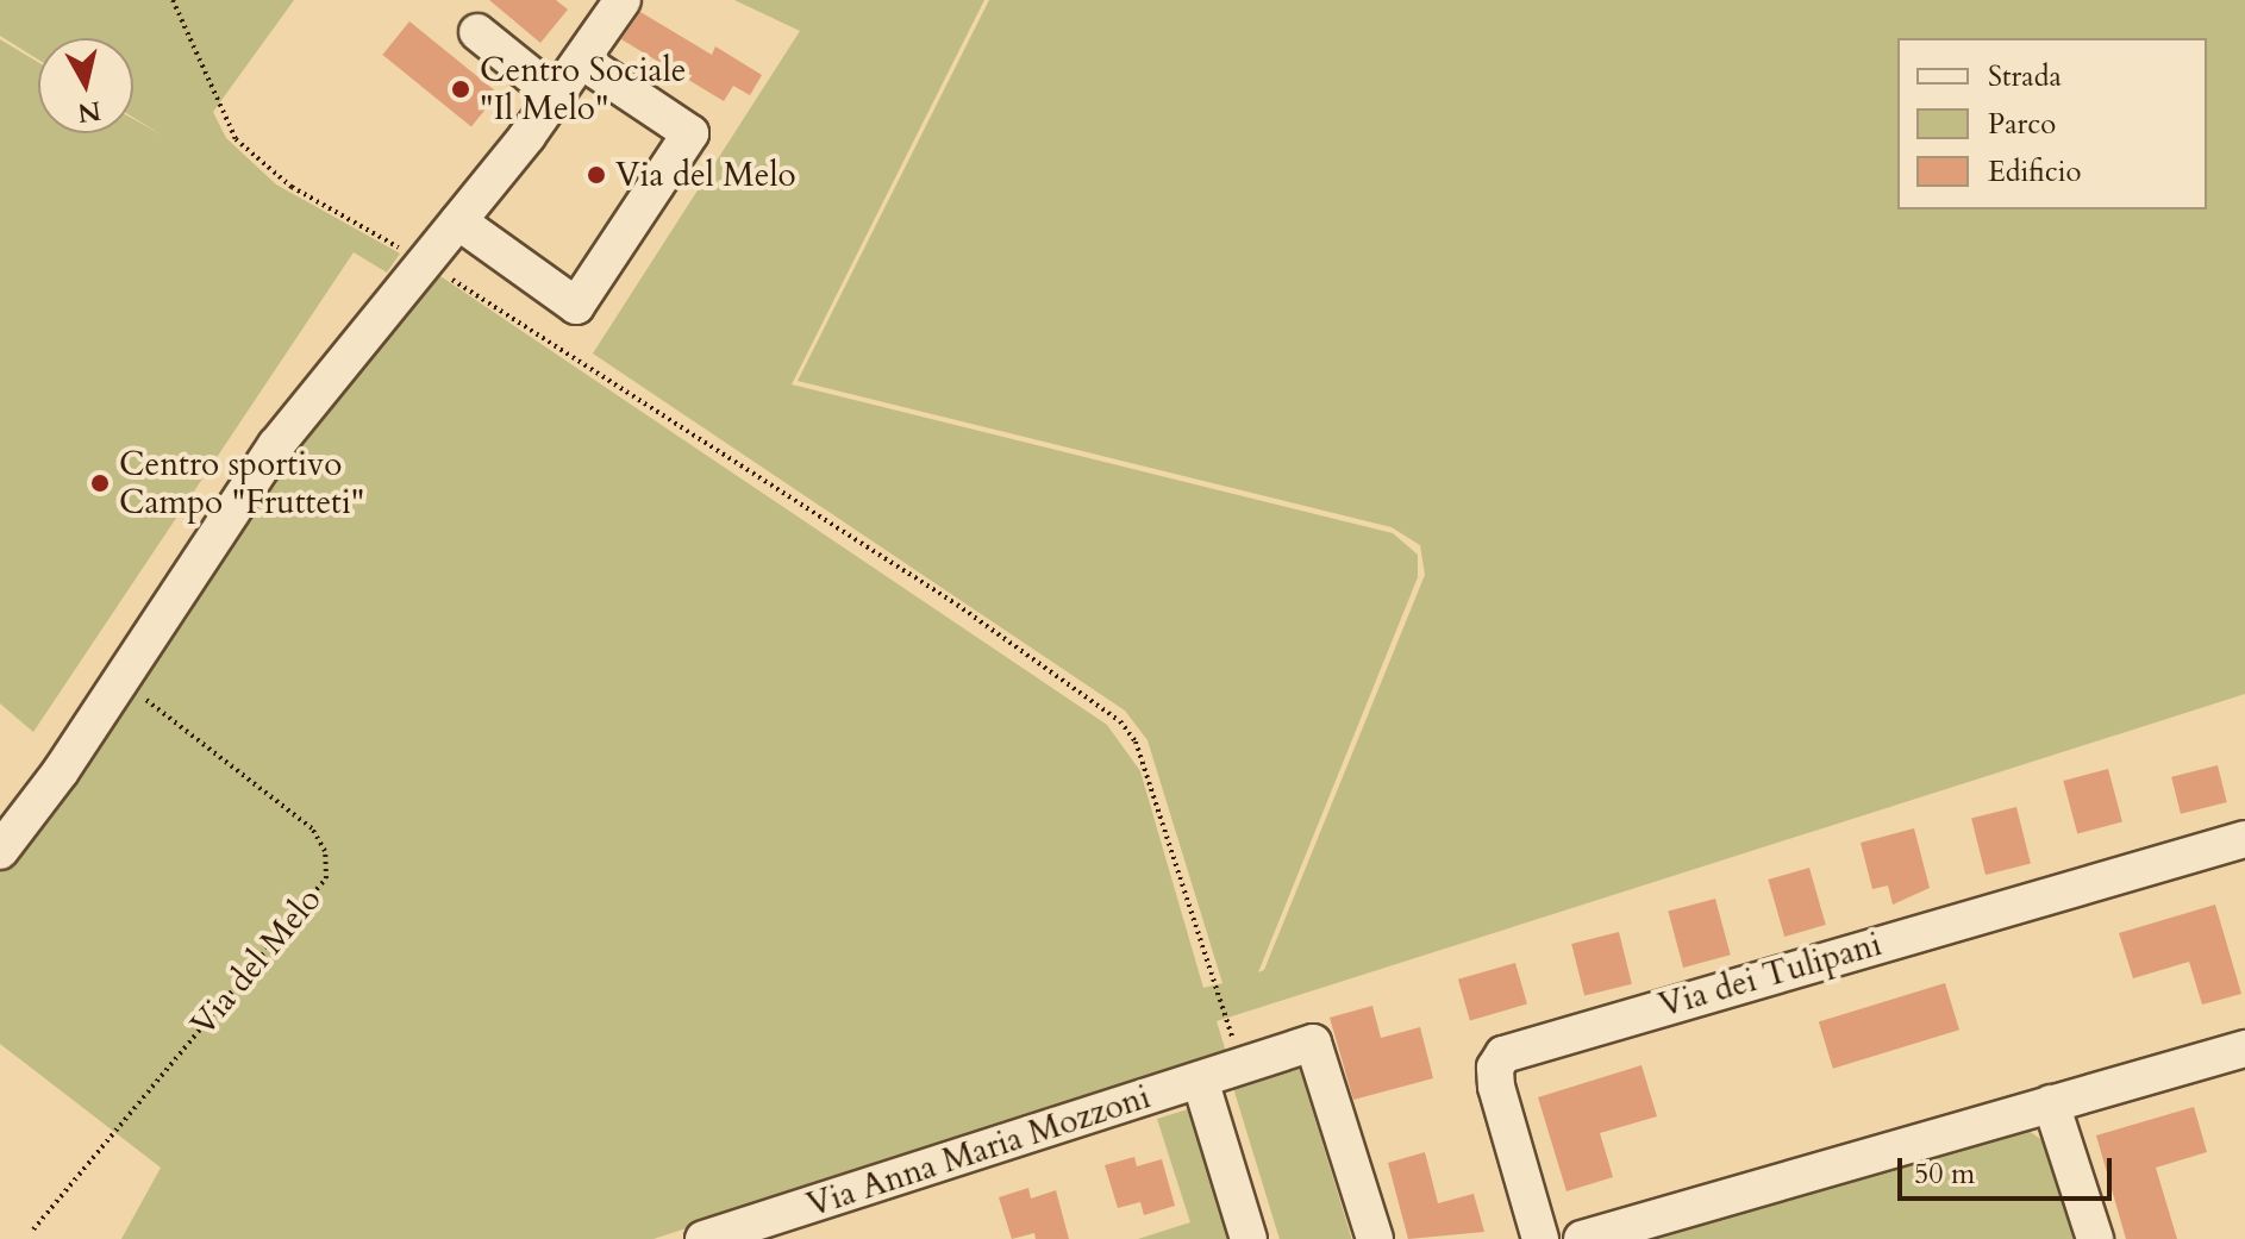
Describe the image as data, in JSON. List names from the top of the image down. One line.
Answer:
{"streets":{"street":["Via dei Tulipani","Via Anna Maria Mozzoni"],"path":["Via del Melo"]},"places":["Centro Sociale \"Il Melo\"","Via del Melo","Centro sportivo Campo \"Frutteti\""],"legend":["Strada","Parco","Edificio"],"scale_bar":"50 m","north":"bottom"}
